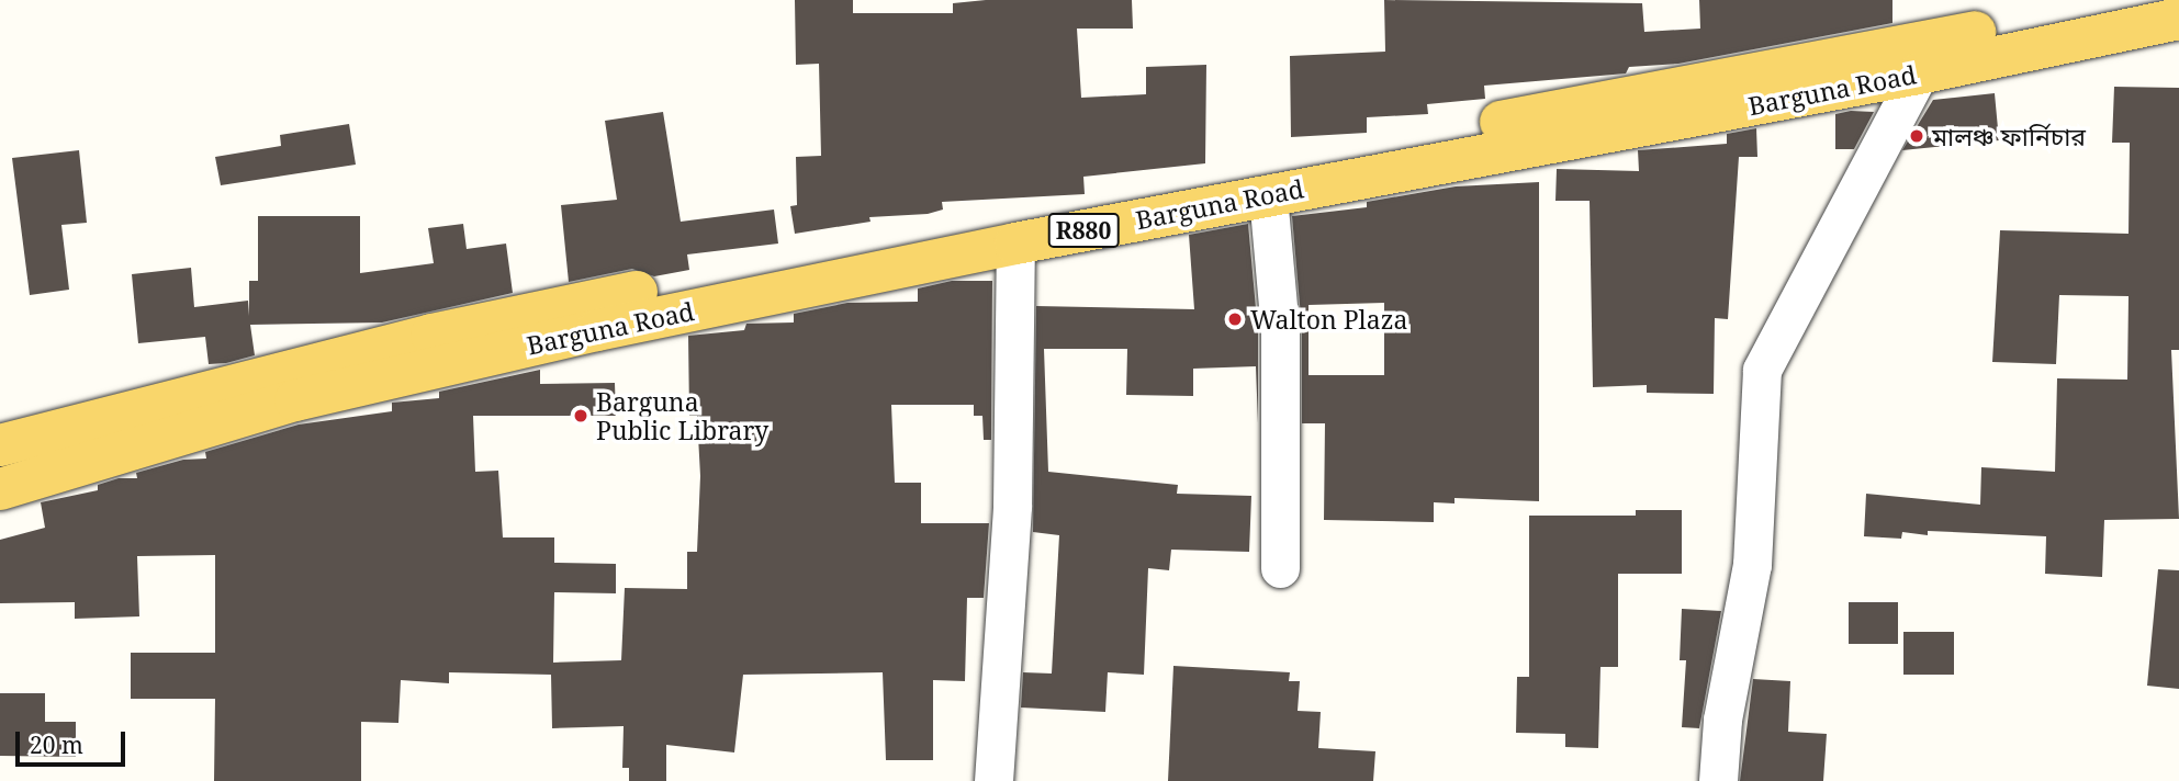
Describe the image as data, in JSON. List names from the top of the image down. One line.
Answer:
{"streets":{"main road":["Barguna Road","R880"]},"places":["মালঞ্চ ফার্নিচার","Walton Plaza","Barguna Public Library"],"scale_bar":"20 m"}
